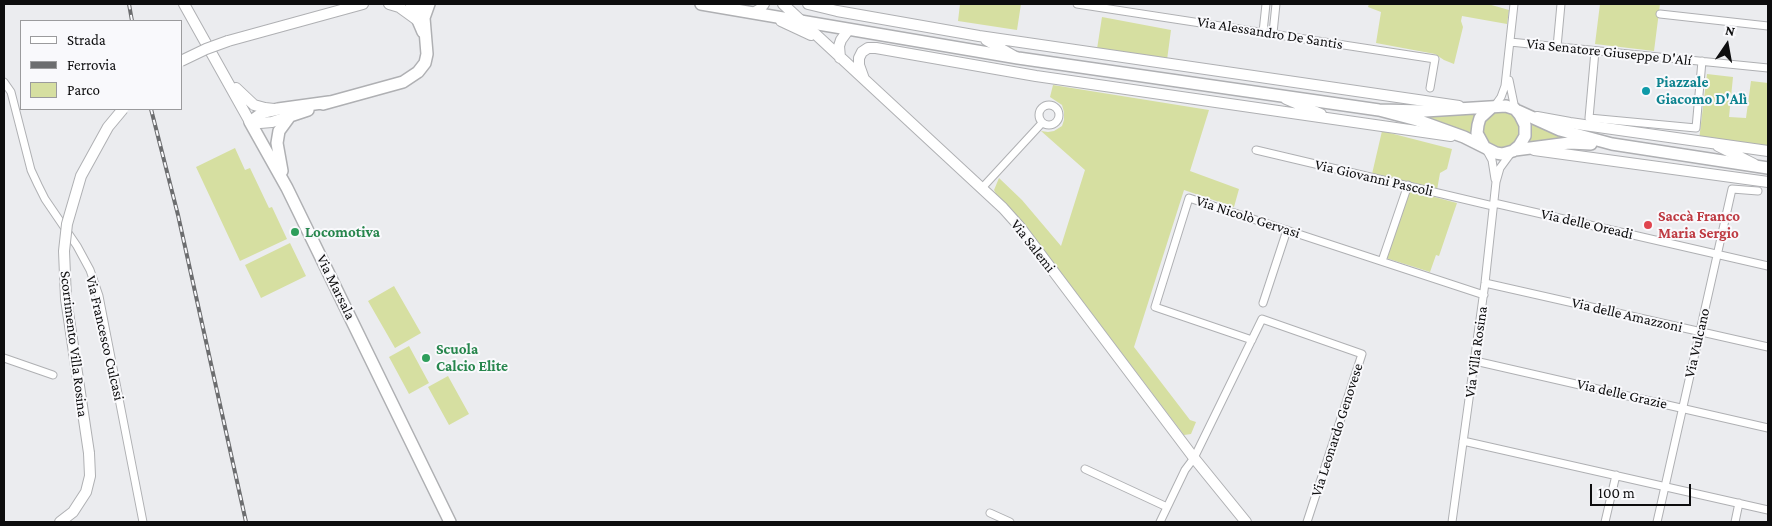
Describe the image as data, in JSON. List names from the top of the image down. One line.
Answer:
{"streets":{"main road":["Via Marsala"],"street":["Via Alessandro De Santis","Via Senatore Giuseppe D'Alí","Via Giovanni Pascoli","Via Nicolò Gervasi","Via delle Oreadi","Via Salemi","Via delle Amazzoni","Via Francesco Culcasi","Via Vulcano","Scorrimento Villa Rosina","Via Villa Rosina","Via delle Grazie","Via Leonardo Genovese"]},"crossings":[["Via Giovanni Pascoli","Via delle Oreadi"],["Via Giovanni Pascoli","Via Villa Rosina"],["Via Nicolò Gervasi","Via Villa Rosina"],["Via Nicolò Gervasi","Via Leonardo Genovese"],["Via delle Oreadi","Via Vulcano"],["Via delle Oreadi","Via Villa Rosina"],["Via delle Amazzoni","Via Vulcano"],["Via delle Amazzoni","Via Villa Rosina"],["Via Vulcano","Via delle Grazie"],["Via Villa Rosina","Via delle Grazie"]],"places":["Piazzale Giacomo D'Alì","Saccà Franco Maria Sergio","Locomotiva","Scuola Calcio Elite"],"legend":["Strada","Ferrovia","Parco"],"scale_bar":"100 m","north":"top"}
